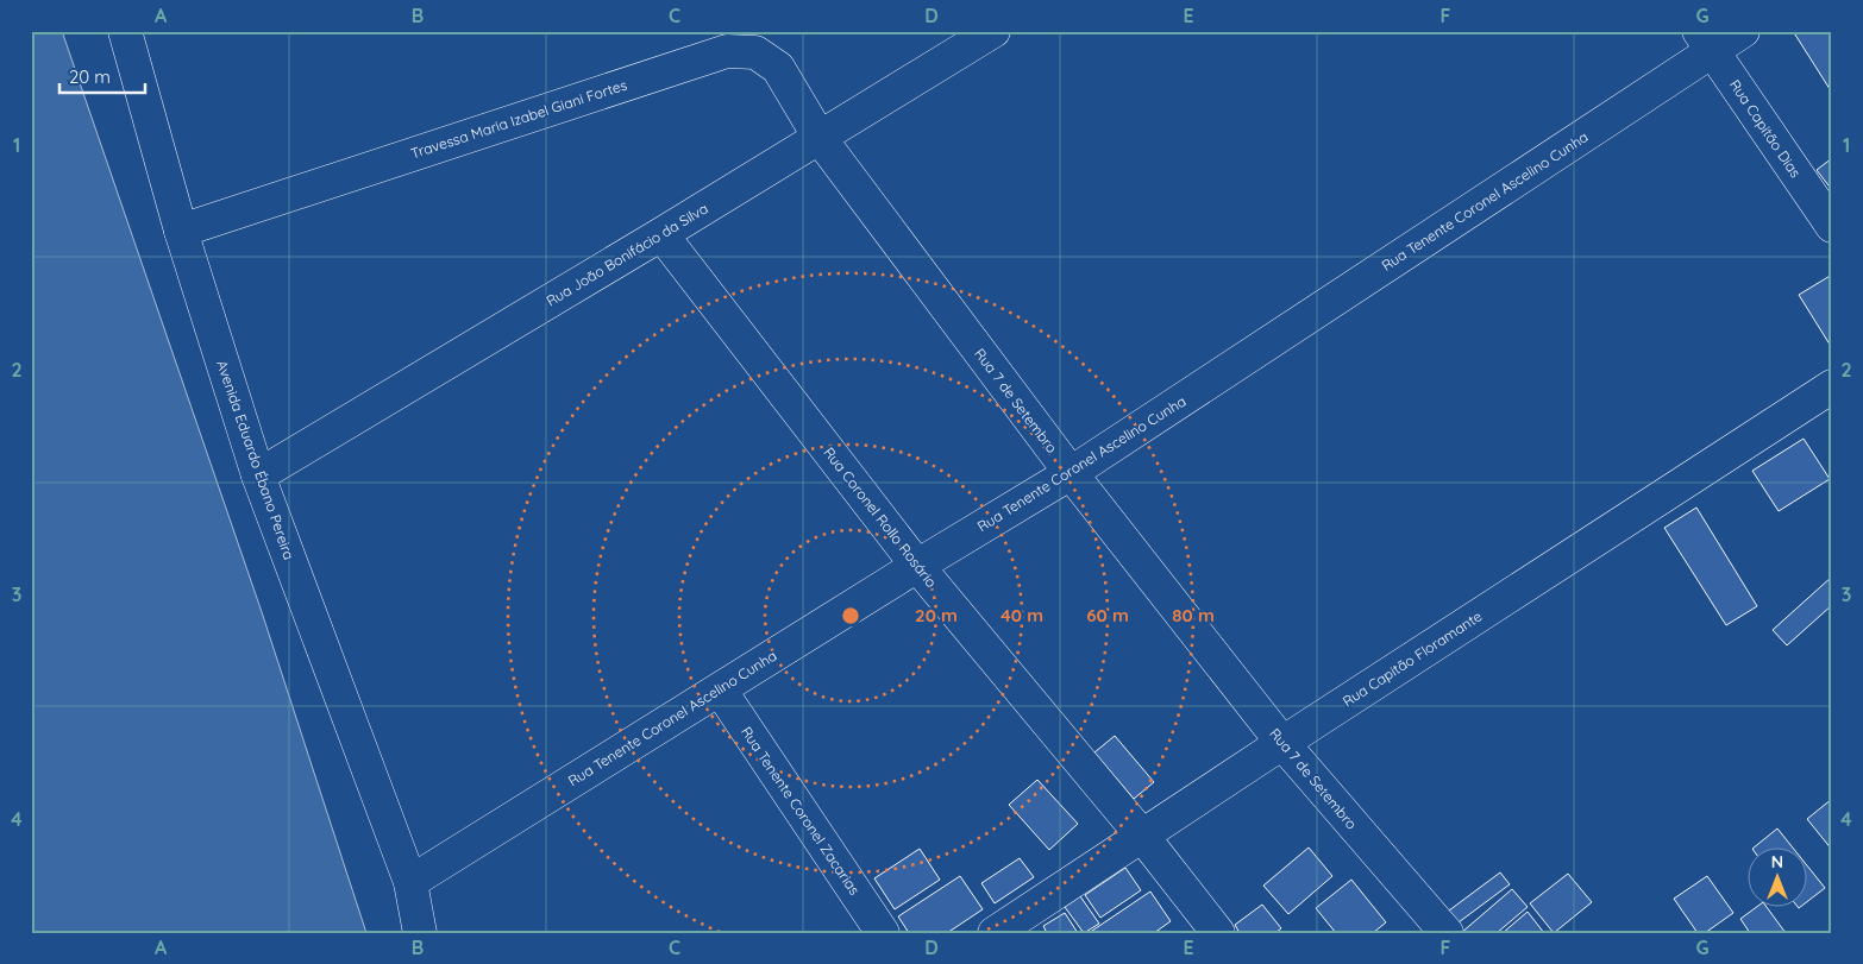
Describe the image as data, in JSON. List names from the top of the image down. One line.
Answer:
{"streets":{"street":["Travessa Maria Izabel Giani Fortes","Rua Capitão Dias","Rua Tenente Coronel Ascelino Cunha","Rua João Bonifácio da Silva","Rua 7 de Setembro","Avenida Eduardo Ébano Pereira","Rua Coronel Rollo Rosário","Rua Capitão Floramante","Rua Tenente Coronel Zacarias"]},"crossings":[["Travessa Maria Izabel Giani Fortes","Rua João Bonifácio da Silva"],["Travessa Maria Izabel Giani Fortes","Rua 7 de Setembro"],["Travessa Maria Izabel Giani Fortes","Avenida Eduardo Ébano Pereira"],["Rua Capitão Dias","Rua Tenente Coronel Ascelino Cunha"],["Rua Tenente Coronel Ascelino Cunha","Rua 7 de Setembro"],["Rua Tenente Coronel Ascelino Cunha","Avenida Eduardo Ébano Pereira"],["Rua Tenente Coronel Ascelino Cunha","Rua Coronel Rollo Rosário"],["Rua Tenente Coronel Ascelino Cunha","Rua Tenente Coronel Zacarias"],["Rua João Bonifácio da Silva","Rua 7 de Setembro"],["Rua João Bonifácio da Silva","Avenida Eduardo Ébano Pereira"],["Rua João Bonifácio da Silva","Rua Coronel Rollo Rosário"],["Rua 7 de Setembro","Rua Capitão Floramante"],["Rua Coronel Rollo Rosário","Rua Capitão Floramante"]],"scale_bar":"20 m","north":"top","grid":{"columns":["A","B","C","D","E","F","G"],"rows":["1","2","3","4"]},"rings":["20 m","40 m","60 m","80 m"]}
